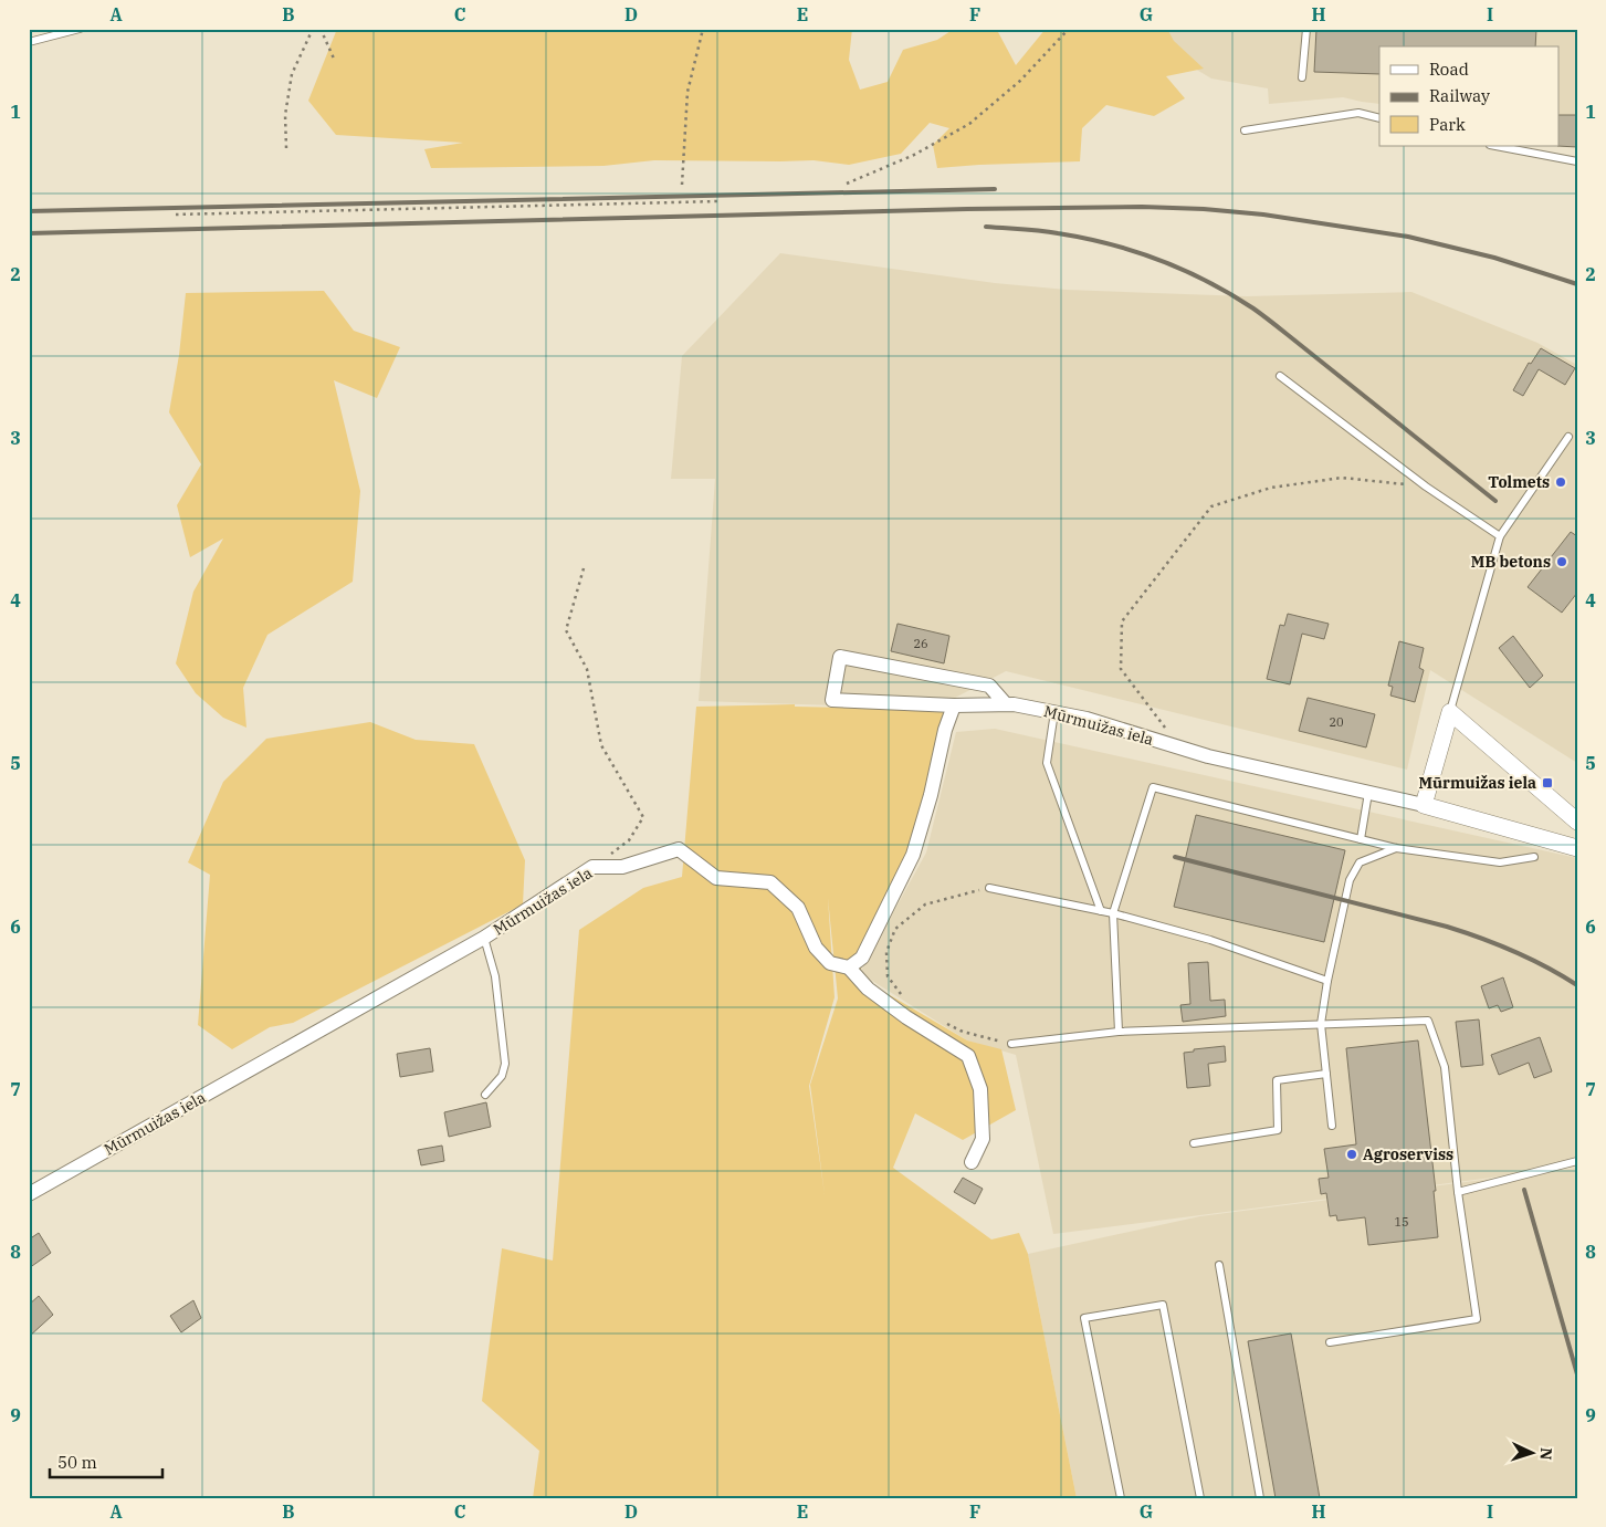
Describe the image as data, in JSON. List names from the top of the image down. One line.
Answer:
{"streets":{"street":["Mūrmuižas iela"]},"places":{"other":["Tolmets","MB betons","Agroserviss"],"transit":["Mūrmuižas iela"]},"house_numbers":["26","20","15"],"legend":["Road","Railway","Park"],"scale_bar":"50 m","north":"right","grid":{"columns":["A","B","C","D","E","F","G","H","I"],"rows":["1","2","3","4","5","6","7","8","9"]}}
